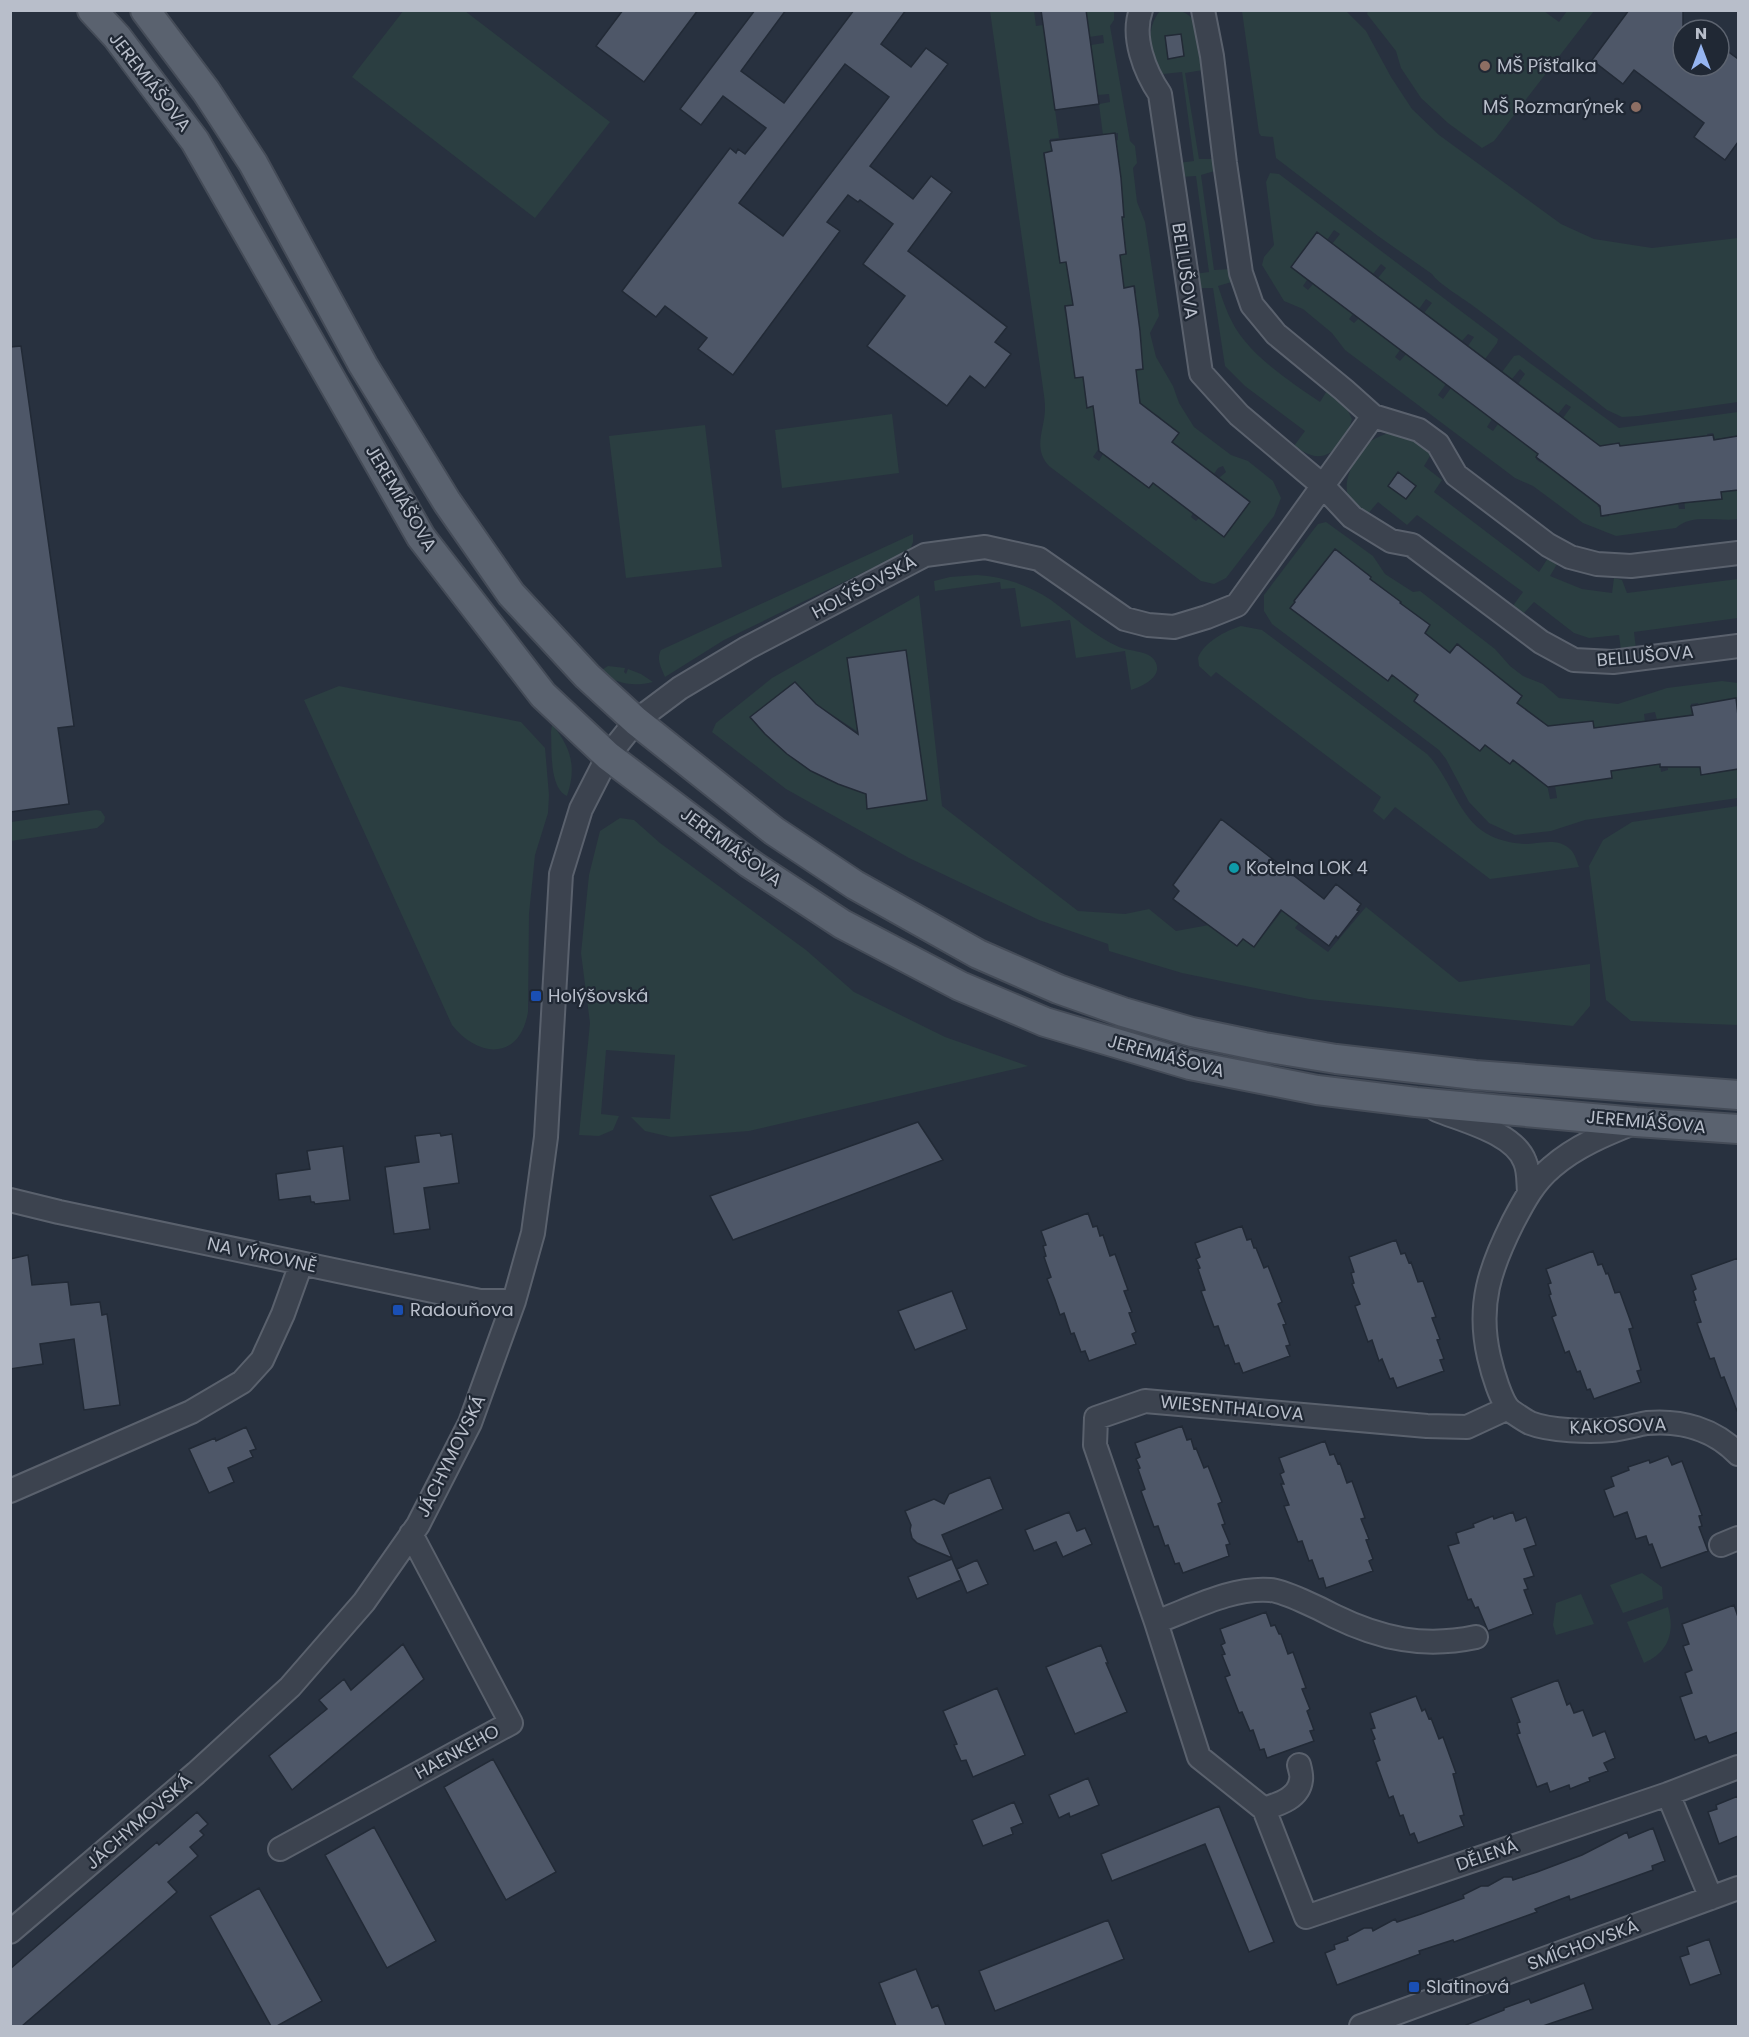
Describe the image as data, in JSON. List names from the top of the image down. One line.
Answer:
{"streets":{"main road":["JEREMIÁŠOVA"],"street":["BELLUŠOVA","HOLÝŠOVSKÁ","NA VÝROVNĚ","WIESENTHALOVA","KAKOSOVA","JÁCHYMOVSKÁ","HAENKEHO","DĚLENÁ","SMÍCHOVSKÁ"]},"crossings":[["JEREMIÁŠOVA","HOLÝŠOVSKÁ"],["JEREMIÁŠOVA","JÁCHYMOVSKÁ"],["BELLUŠOVA","HOLÝŠOVSKÁ"],["HOLÝŠOVSKÁ","JÁCHYMOVSKÁ"],["NA VÝROVNĚ","JÁCHYMOVSKÁ"],["WIESENTHALOVA","KAKOSOVA"],["WIESENTHALOVA","DĚLENÁ"],["JÁCHYMOVSKÁ","HAENKEHO"]],"places":{"other":["MŠ Píšťalka","MŠ Rozmarýnek","Kotelna LOK 4"],"transit":["Holýšovská","Radouňova","Slatinová"]},"north":"top"}
